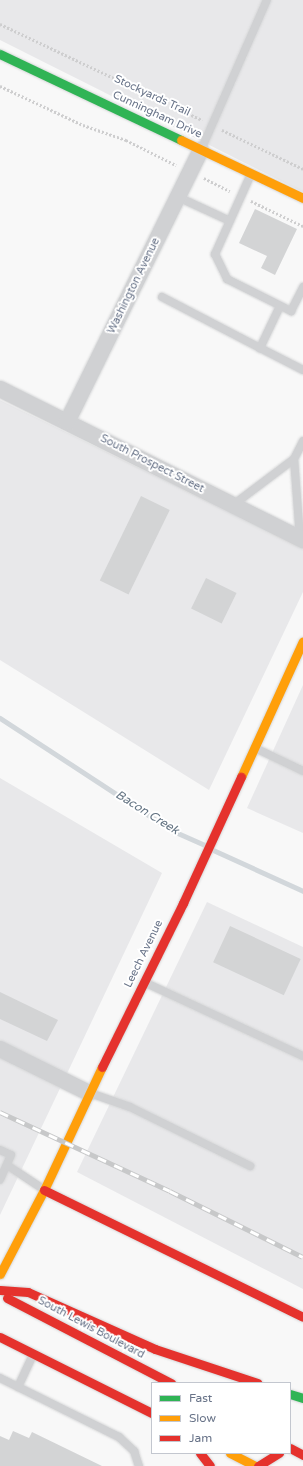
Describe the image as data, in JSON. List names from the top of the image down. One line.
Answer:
{"streets":{"main road":["Cunningham Drive","Leech Avenue","South Lewis Boulevard"],"street":["Washington Avenue","South Prospect Street"],"path":["Stockyards Trail"]},"crossings":[["Cunningham Drive","Washington Avenue"],["Washington Avenue","South Prospect Street"]],"water":["Bacon Creek"],"legend":["Fast","Slow","Jam"]}
